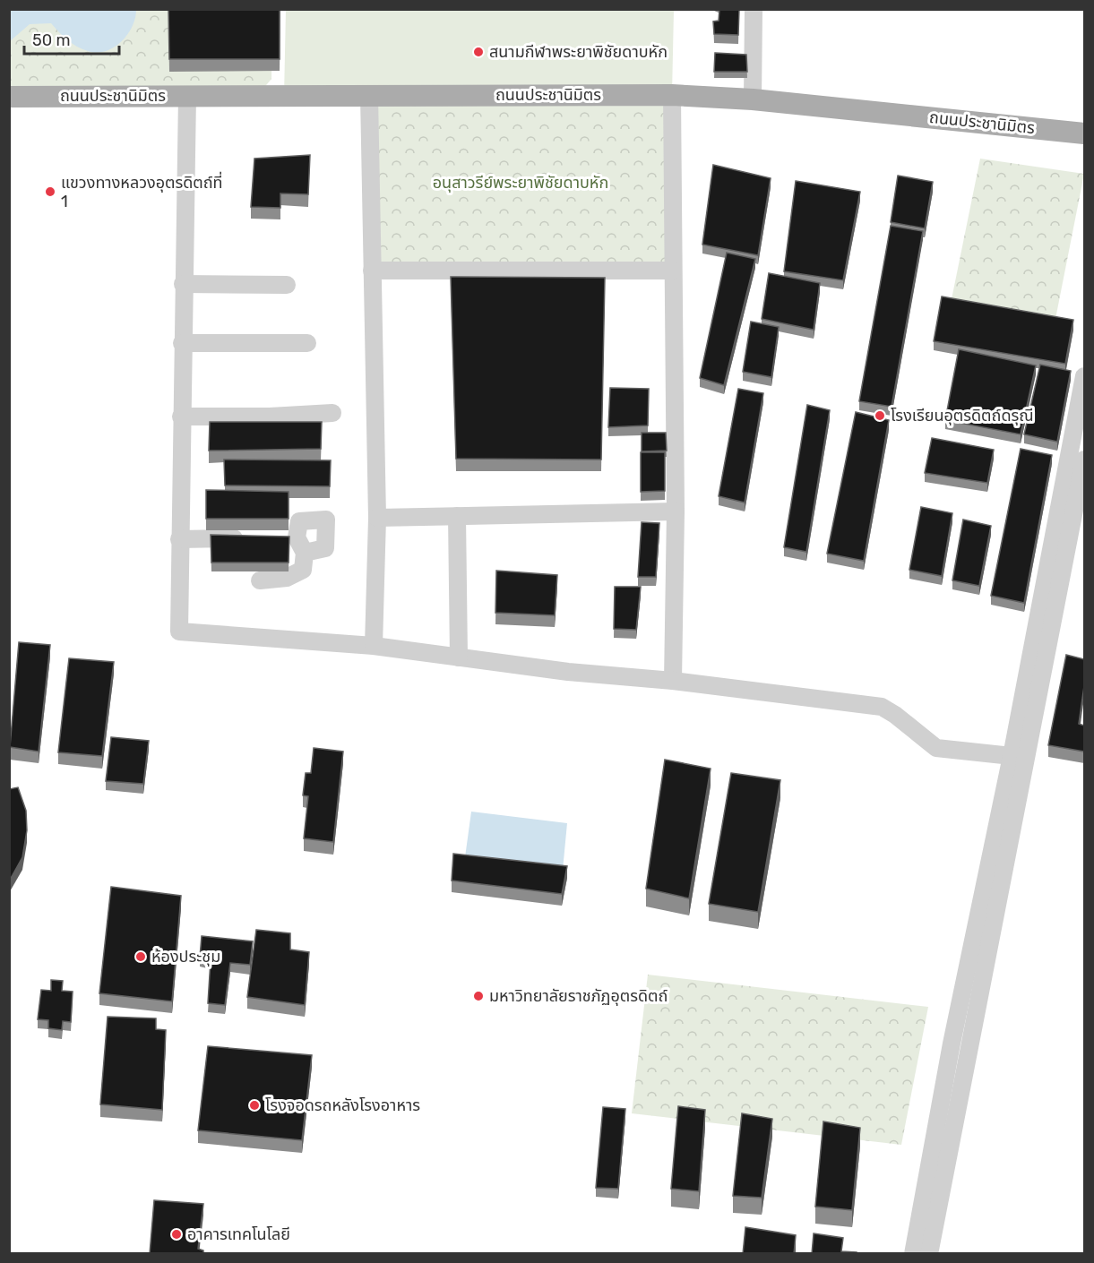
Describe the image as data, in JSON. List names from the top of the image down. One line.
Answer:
{"streets":{"main road":["ถนนประชานิมิตร"]},"parks":["อนุสาวรีย์พระยาพิชัยดาบหัก"],"places":["สนามกีฬาพระยาพิชัยดาบหัก","แขวงทางหลวงอุตรดิตถ์ที่ 1","โรงเรียนอุตรดิตถ์ดรุณี","ห้องประชุม","มหาวิทยาลัยราชภัฏอุตรดิตถ์","โรงจอดรถหลังโรงอาหาร","อาคารเทคโนโลยี"],"scale_bar":"50 m"}
